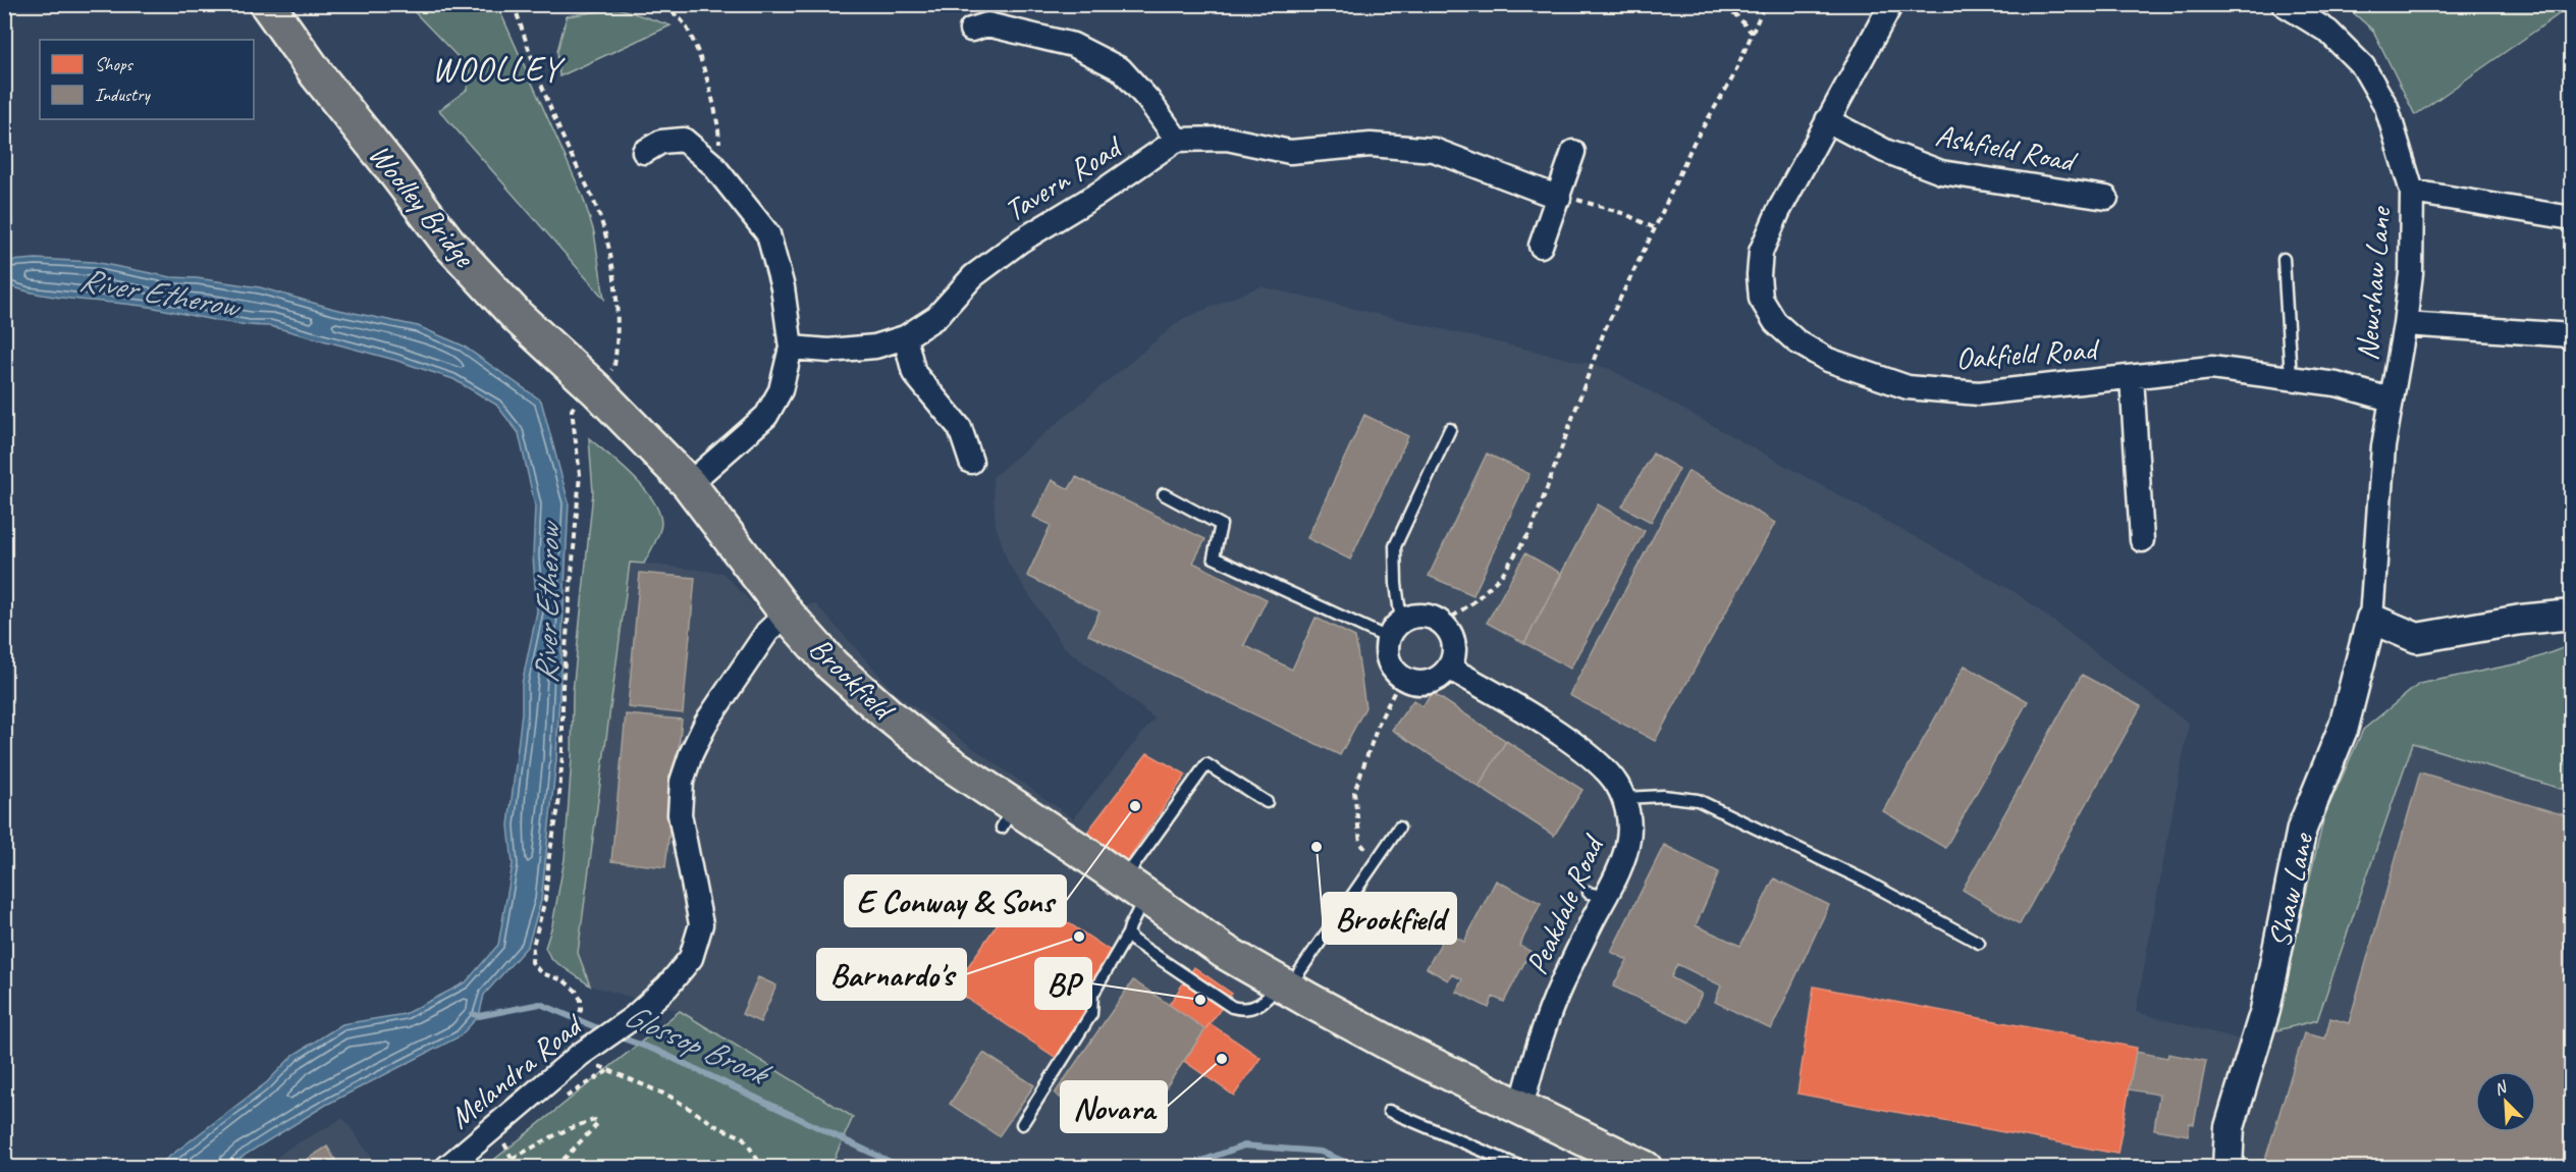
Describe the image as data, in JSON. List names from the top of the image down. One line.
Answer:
{"streets":{"main road":["Woolley Bridge","Brookfield"],"street":["Ashfield Road","Tavern Road","Newshaw Lane","Oakfield Road","Shaw Lane","Peakdale Road","Melandra Road"]},"crossings":[["Ashfield Road","Oakfield Road"],["Woolley Bridge","Brookfield"],["Newshaw Lane","Oakfield Road"],["Newshaw Lane","Shaw Lane"],["Brookfield","Peakdale Road"],["Brookfield","Melandra Road"]],"districts":["WOOLLEY"],"water":["River Etherow","Glossop Brook"],"places":["E Conway & Sons","Brookfield","Barnardo's","BP","Novara"],"legend":["Shops","Industry"],"north":"top left"}
